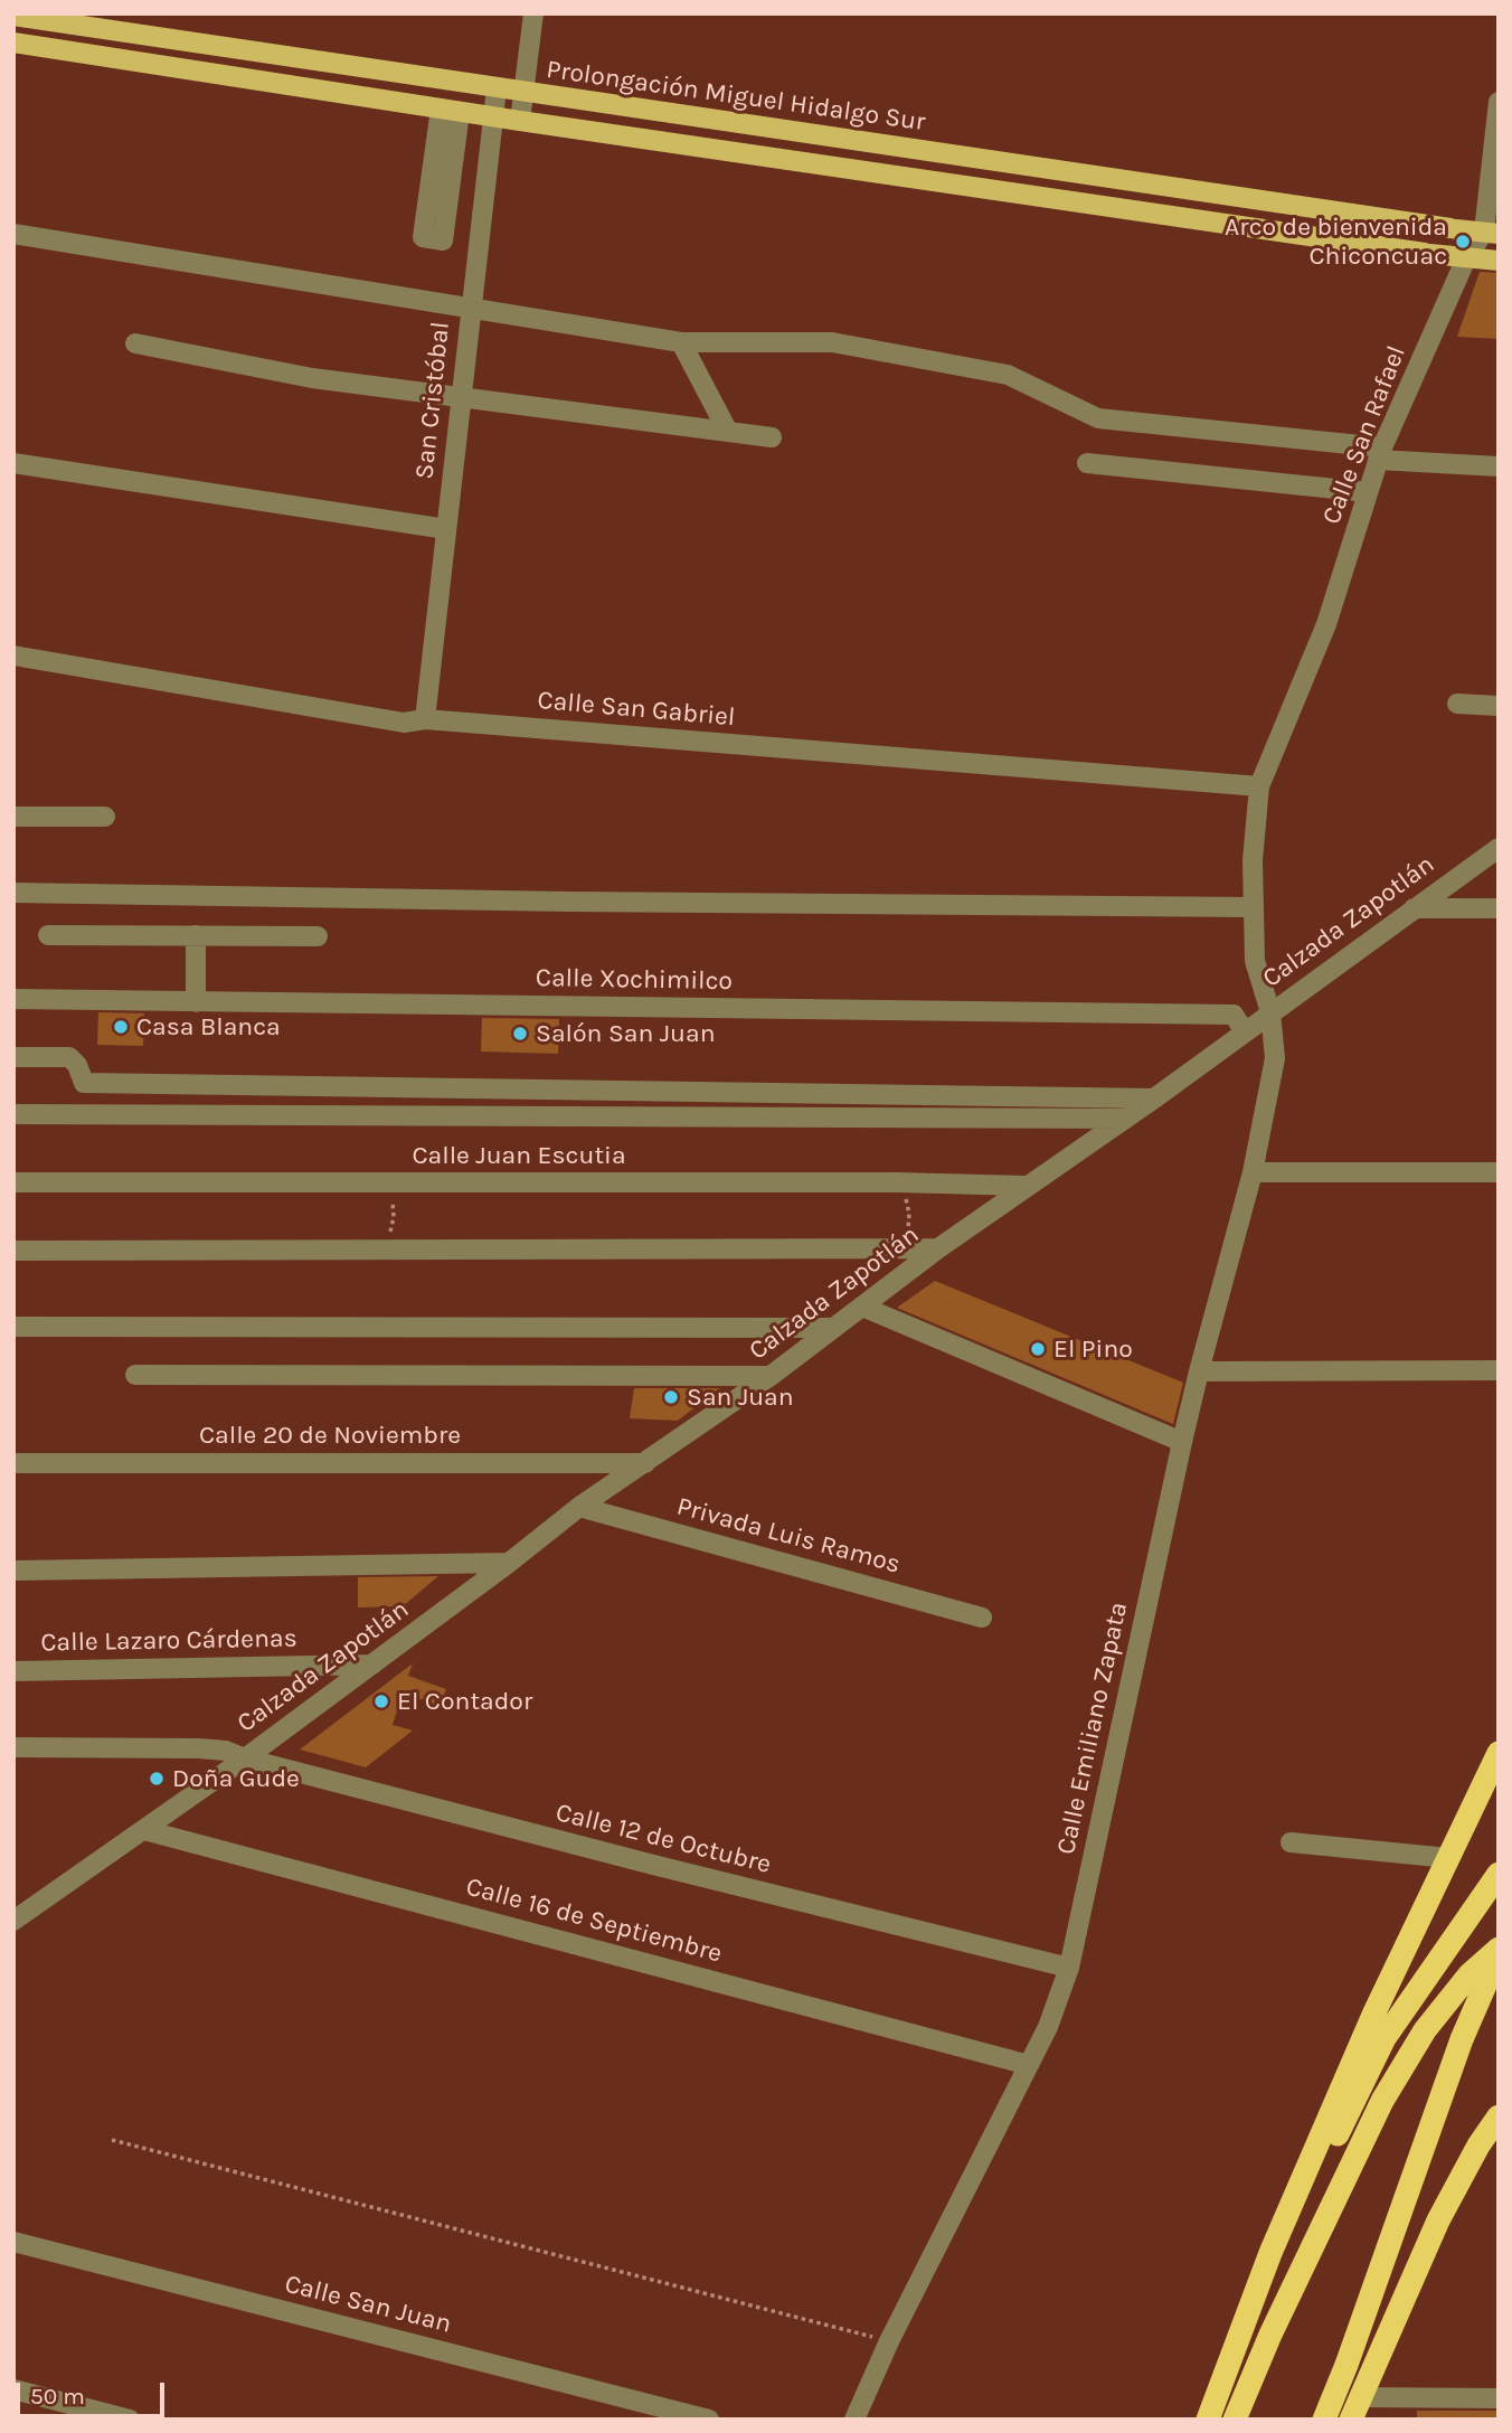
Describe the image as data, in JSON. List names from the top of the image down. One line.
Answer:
{"streets":{"main road":["Prolongación Miguel Hidalgo Sur"],"street":["San Cristóbal","Calle San Rafael","Calle San Gabriel","Calzada Zapotlán","Calle Xochimilco","Calle Juan Escutia","Calle 20 de Noviembre","Privada Luis Ramos","Calle Lazaro Cárdenas","Calle Emiliano Zapata","Calle 12 de Octubre","Calle 16 de Septiembre","Calle San Juan"]},"crossings":[["Prolongación Miguel Hidalgo Sur","San Cristóbal"],["Prolongación Miguel Hidalgo Sur","Calle San Rafael"],["San Cristóbal","Calle San Gabriel"],["Calle San Rafael","Calle San Gabriel"],["Calle San Rafael","Calle Emiliano Zapata"],["Calzada Zapotlán","Calle Xochimilco"],["Calzada Zapotlán","Calle Juan Escutia"],["Calzada Zapotlán","Calle 20 de Noviembre"],["Calzada Zapotlán","Privada Luis Ramos"],["Calzada Zapotlán","Calle Lazaro Cárdenas"],["Calzada Zapotlán","Calle Emiliano Zapata"],["Calzada Zapotlán","Calle 12 de Octubre"],["Calzada Zapotlán","Calle 16 de Septiembre"],["Calle Emiliano Zapata","Calle 12 de Octubre"],["Calle Emiliano Zapata","Calle 16 de Septiembre"]],"places":["Arco de bienvenida Chiconcuac","Casa Blanca","Salón San Juan","El Pino","San Juan","El Contador","Doña Gude"],"scale_bar":"50 m"}
